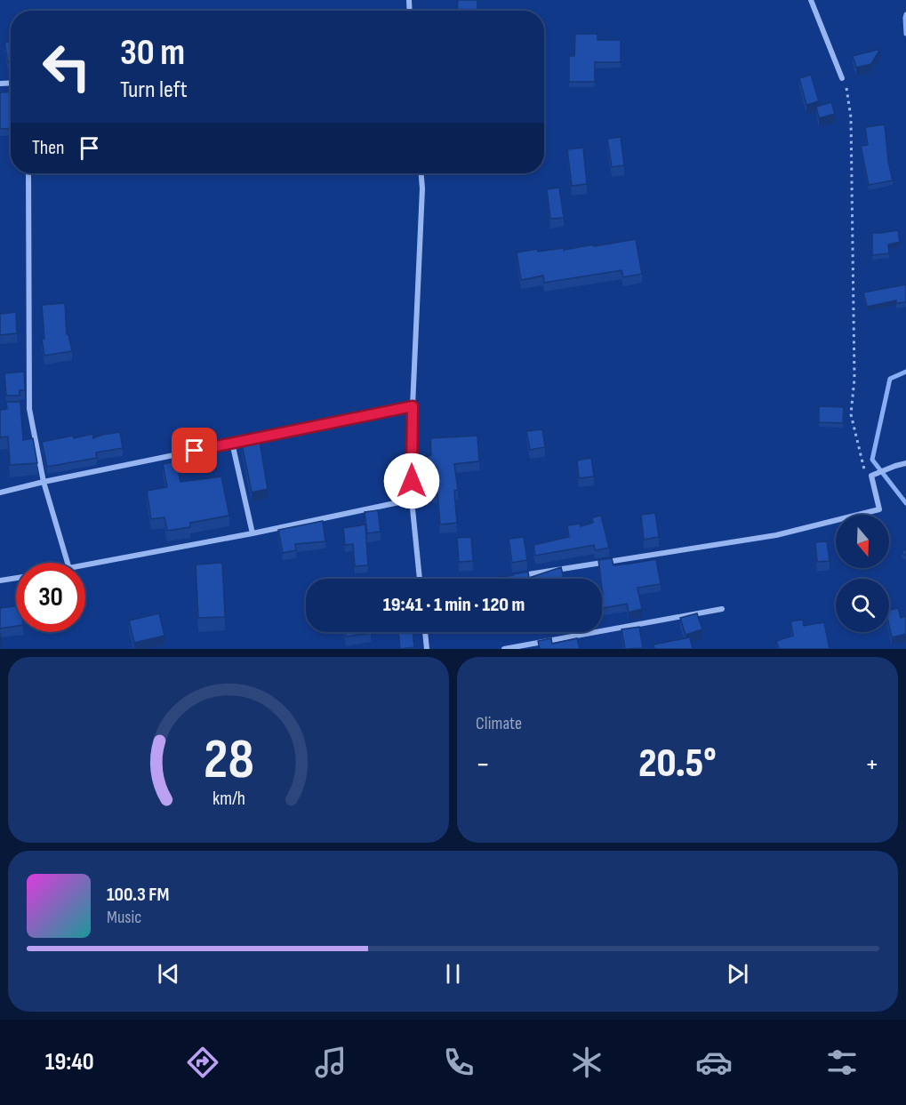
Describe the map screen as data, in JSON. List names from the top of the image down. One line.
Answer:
{"north":"bottom","page":{"turn":["30 m","Turn left"],"then":"Then","limit":"30","trip":"19:41 · 1 min · 120 m","tile":"Climate","heat":["−","20.5°","+"],"song":["100.3 FM","Music"],"tabs":"19:40","gauge":["28","km/h"]}}
